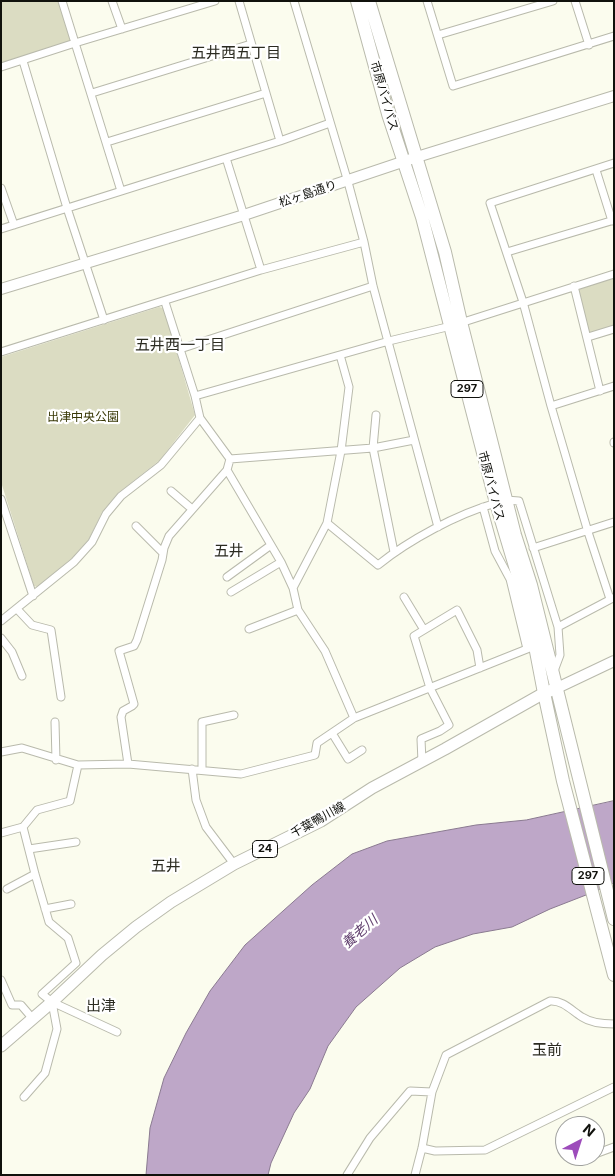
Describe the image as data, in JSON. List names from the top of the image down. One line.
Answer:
{"streets":{"highway":["市原バイパス","297"],"main road":["千葉鴨川線","24"],"street":["松ヶ島通り"]},"crossings":[["市原バイパス","松ヶ島通り"],["市原バイパス","千葉鴨川線"]],"districts":["五井西五丁目","五井西一丁目","五井","五井","出津","玉前"],"water":["養老川"],"parks":["出津中央公園"],"north":"top right"}
